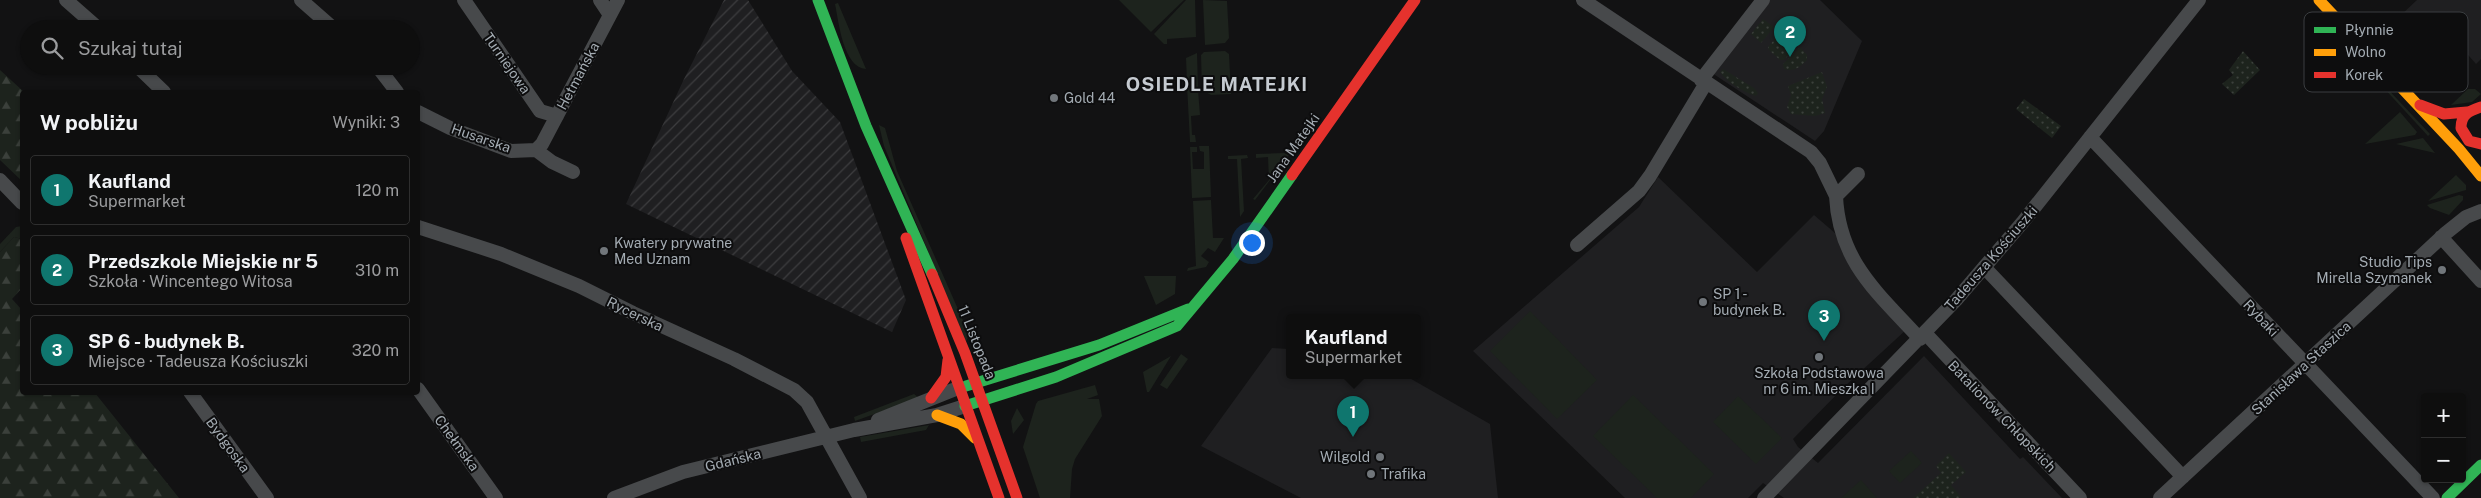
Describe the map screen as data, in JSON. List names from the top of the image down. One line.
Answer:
{"streets":{"street":["Turniejowa","Hetmańska","Husarska","Jana Matejki","Tadeusza Kościuszki","Rycerska","Rybaki","11 Listopada","Stanisława Staszica","Batalionów Chłopskich","Chełmska","Bydgoska","Gdańska"]},"crossings":[["Turniejowa","Hetmańska"],["Hetmańska","Husarska"],["Jana Matejki","11 Listopada"],["Jana Matejki","Gdańska"],["Tadeusza Kościuszki","Rybaki"],["Tadeusza Kościuszki","Batalionów Chłopskich"],["Rycerska","Gdańska"],["Rybaki","Stanisława Staszica"],["11 Listopada","Gdańska"]],"districts":["OSIEDLE MATEJKI"],"places":["Gold 44","Kwatery prywatne Med Uznam","Studio Tips Mirella Szymanek","SP 1 - budynek B.","Szkoła Podstawowa nr 6 im. Mieszka I","Wilgold","Trafika"],"legend":["Płynnie","Wolno","Korek"],"page":{"pins":["2","3","1"],"search":"Szukaj tutaj","heading":["W pobliżu","Wyniki: 3"],"list":[{"mark":"1","name":"Kaufland","note":"Supermarket","value":"120 m"},{"mark":"2","name":"Przedszkole Miejskie nr 5","note":"Szkoła · Wincentego Witosa","value":"310 m"},{"mark":"3","name":"SP 6 - budynek B.","note":"Miejsce · Tadeusza Kościuszki","value":"320 m"}],"popup":["Kaufland","Supermarket"],"map_buttons":["+","−"]}}
